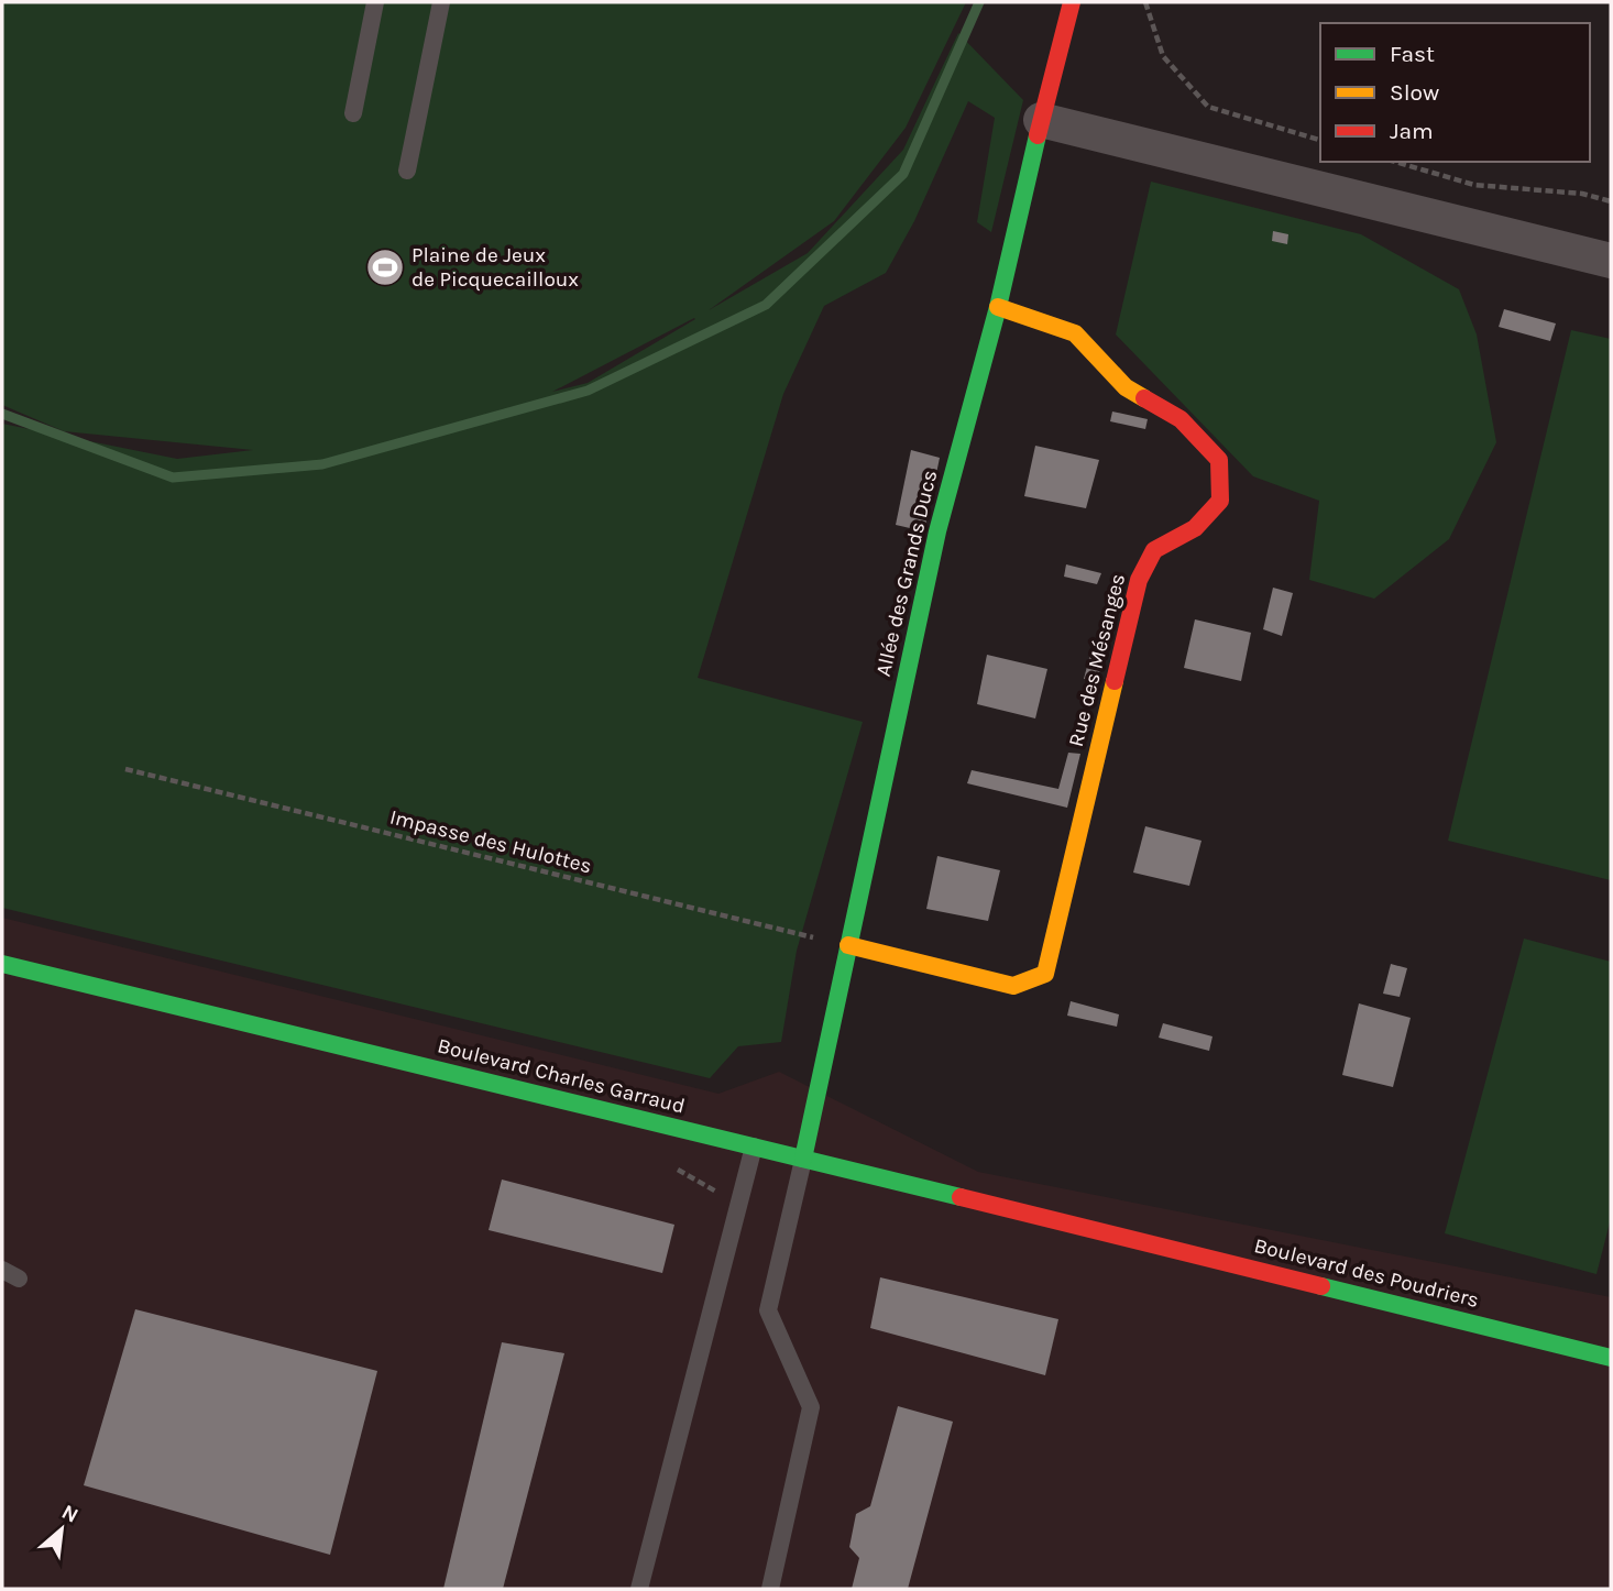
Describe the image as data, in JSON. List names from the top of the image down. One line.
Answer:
{"streets":{"main road":["Allée des Grands Ducs","Rue des Mésanges","Boulevard Charles Garraud","Boulevard des Poudriers"],"path":["Impasse des Hulottes"]},"crossings":[["Allée des Grands Ducs","Rue des Mésanges"],["Allée des Grands Ducs","Impasse des Hulottes"],["Allée des Grands Ducs","Boulevard Charles Garraud"],["Rue des Mésanges","Impasse des Hulottes"],["Boulevard Charles Garraud","Boulevard des Poudriers"]],"places":{"sports":["Plaine de Jeux de Picquecailloux"]},"legend":["Fast","Slow","Jam"],"north":"top right"}
